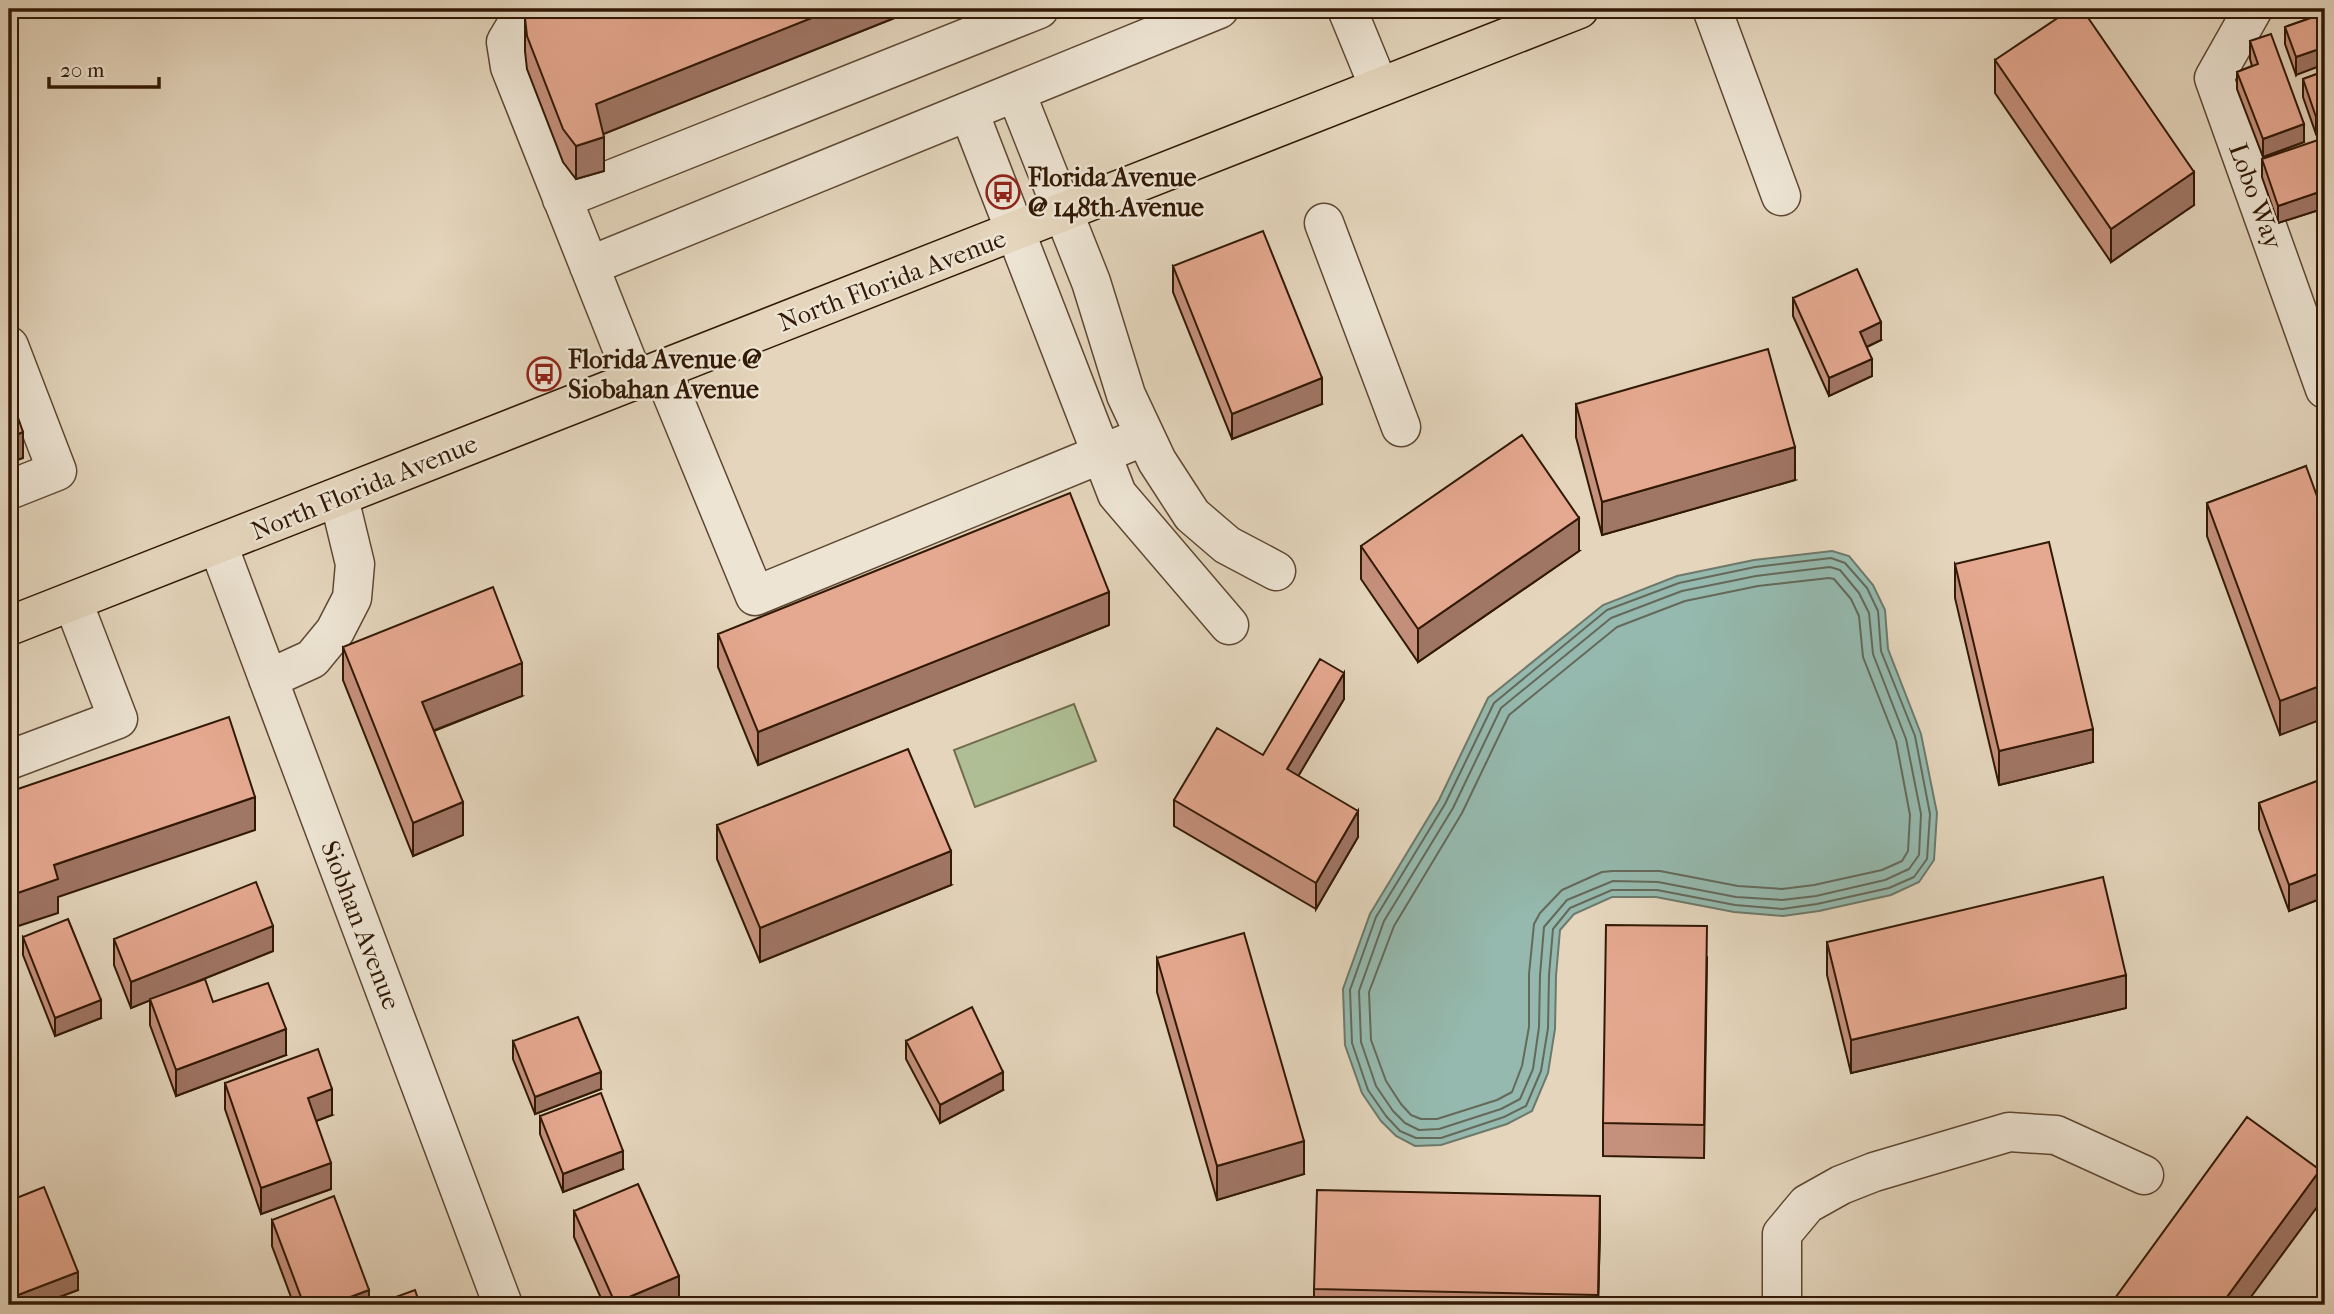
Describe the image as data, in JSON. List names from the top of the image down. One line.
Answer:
{"streets":{"main road":["North Florida Avenue"],"street":["Lobo Way","Siobhan Avenue"]},"crossings":[["North Florida Avenue","Siobhan Avenue"]],"places":{"bus stop":["Florida Avenue @ 148th Avenue","Florida Avenue @ Siobahan Avenue"]},"scale_bar":"20 m"}
